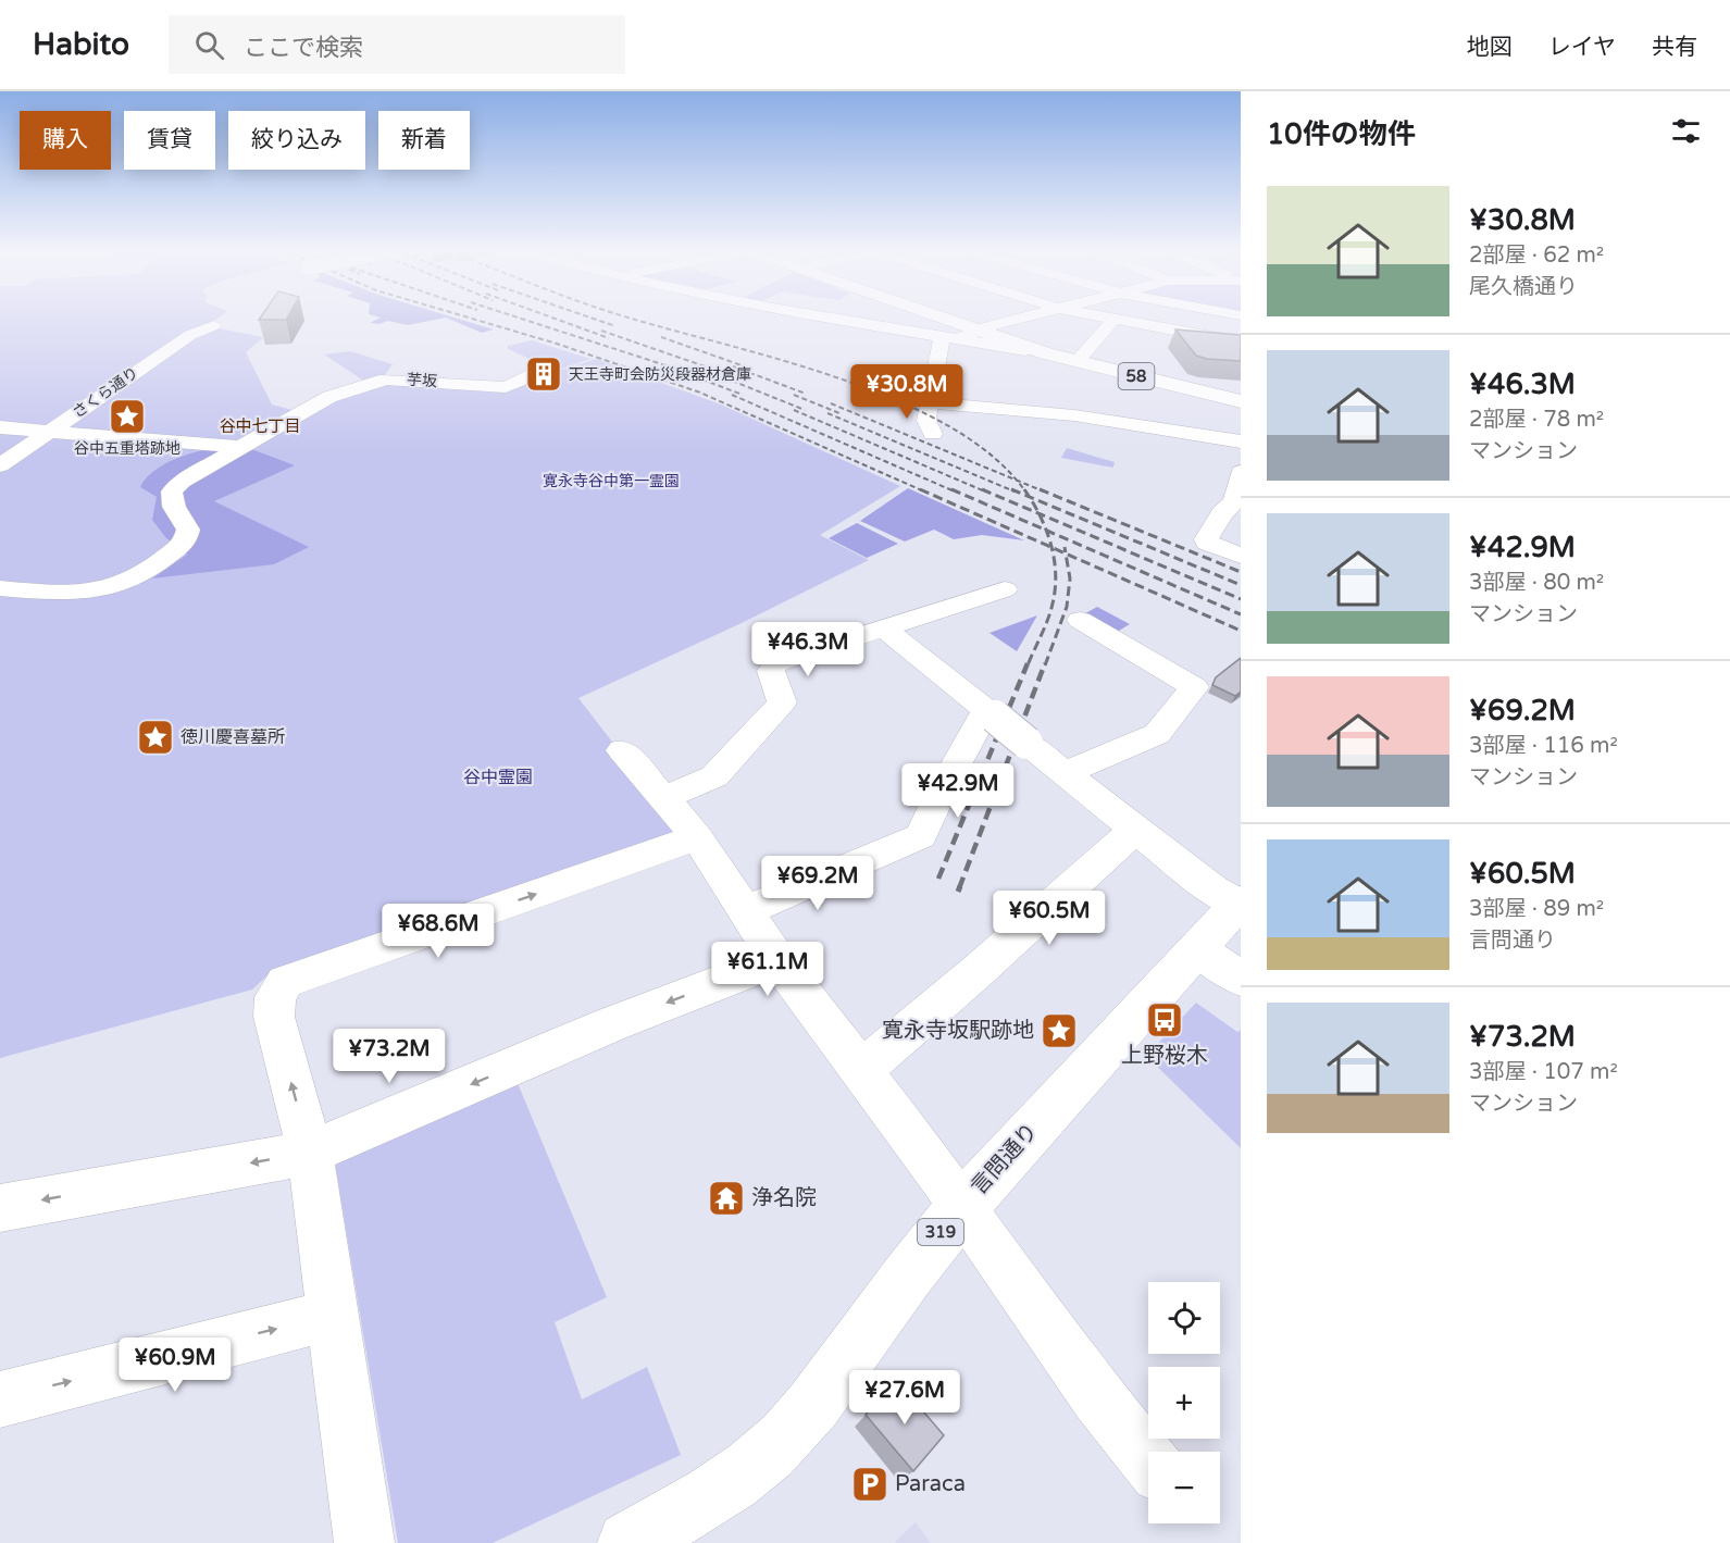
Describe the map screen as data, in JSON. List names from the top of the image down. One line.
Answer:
{"streets":{"main road":["58","言問通り","319"],"street":["芋坂","さくら通り"]},"districts":["谷中七丁目"],"parks":["寛永寺谷中第一霊園","谷中霊園"],"places":{"building":["天王寺町会防災段器材倉庫"],"place":["谷中五重塔跡地","徳川慶喜墓所","寛永寺坂駅跡地"],"bus stop":["上野桜木"],"temple":["浄名院"],"parking":["Paraca"]},"page":{"header":"Habito","search":"ここで検索","nav":["地図","レイヤ","共有"],"heading":"10件の物件","chip":["購入","賃貸","絞り込み","新着"],"list":[{"name":"¥30.8M","note":"2部屋 · 62 m² · 尾久橋通り"},{"name":"¥46.3M","note":"2部屋 · 78 m² · マンション"},{"name":"¥42.9M","note":"3部屋 · 80 m² · マンション"},{"name":"¥69.2M","note":"3部屋 · 116 m² · マンション"},{"name":"¥60.5M","note":"3部屋 · 89 m² · 言問通り"},{"name":"¥73.2M","note":"3部屋 · 107 m² · マンション"}],"price":["¥30.8M","¥46.3M","¥42.9M","¥69.2M","¥60.5M","¥68.6M","¥61.1M","¥73.2M","¥60.9M","¥27.6M"],"map_buttons":["+","−"]}}
